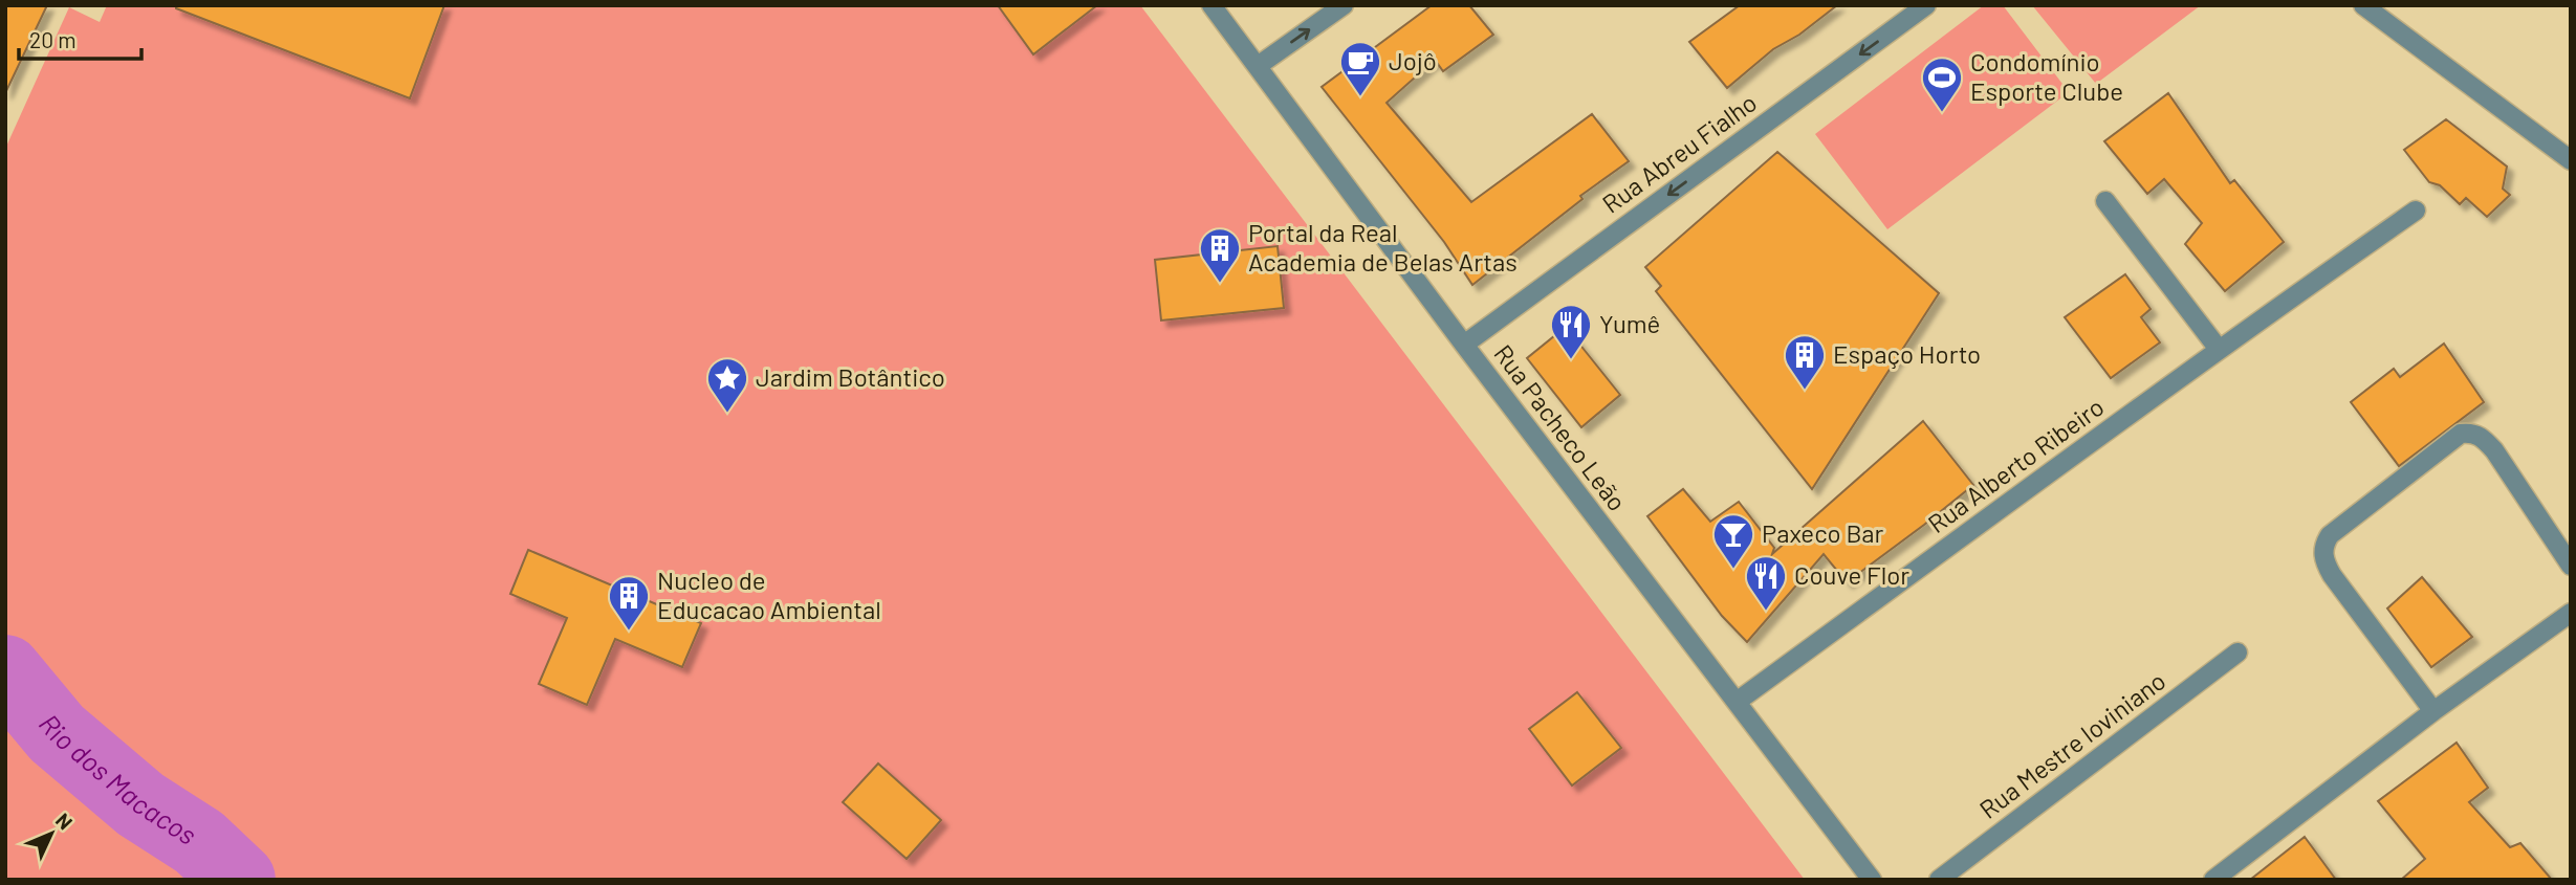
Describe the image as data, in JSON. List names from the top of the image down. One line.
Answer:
{"streets":{"street":["Rua Abreu Fialho","Rua Pacheco Leão","Rua Alberto Ribeiro","Rua Mestre Ioviniano"]},"crossings":[["Rua Abreu Fialho","Rua Pacheco Leão"],["Rua Pacheco Leão","Rua Alberto Ribeiro"]],"one_way":["Rua Abreu Fialho"],"water":["Rio dos Macacos"],"places":{"cafe":["Jojô"],"sports":["Condomínio Esporte Clube"],"building":["Portal da Real Academia de Belas Artas","Espaço Horto","Nucleo de Educacao Ambiental"],"restaurant":["Yumê","Couve Flor"],"place":["Jardim Botântico"],"bar":["Paxeco Bar"]},"scale_bar":"20 m","north":"top right"}
